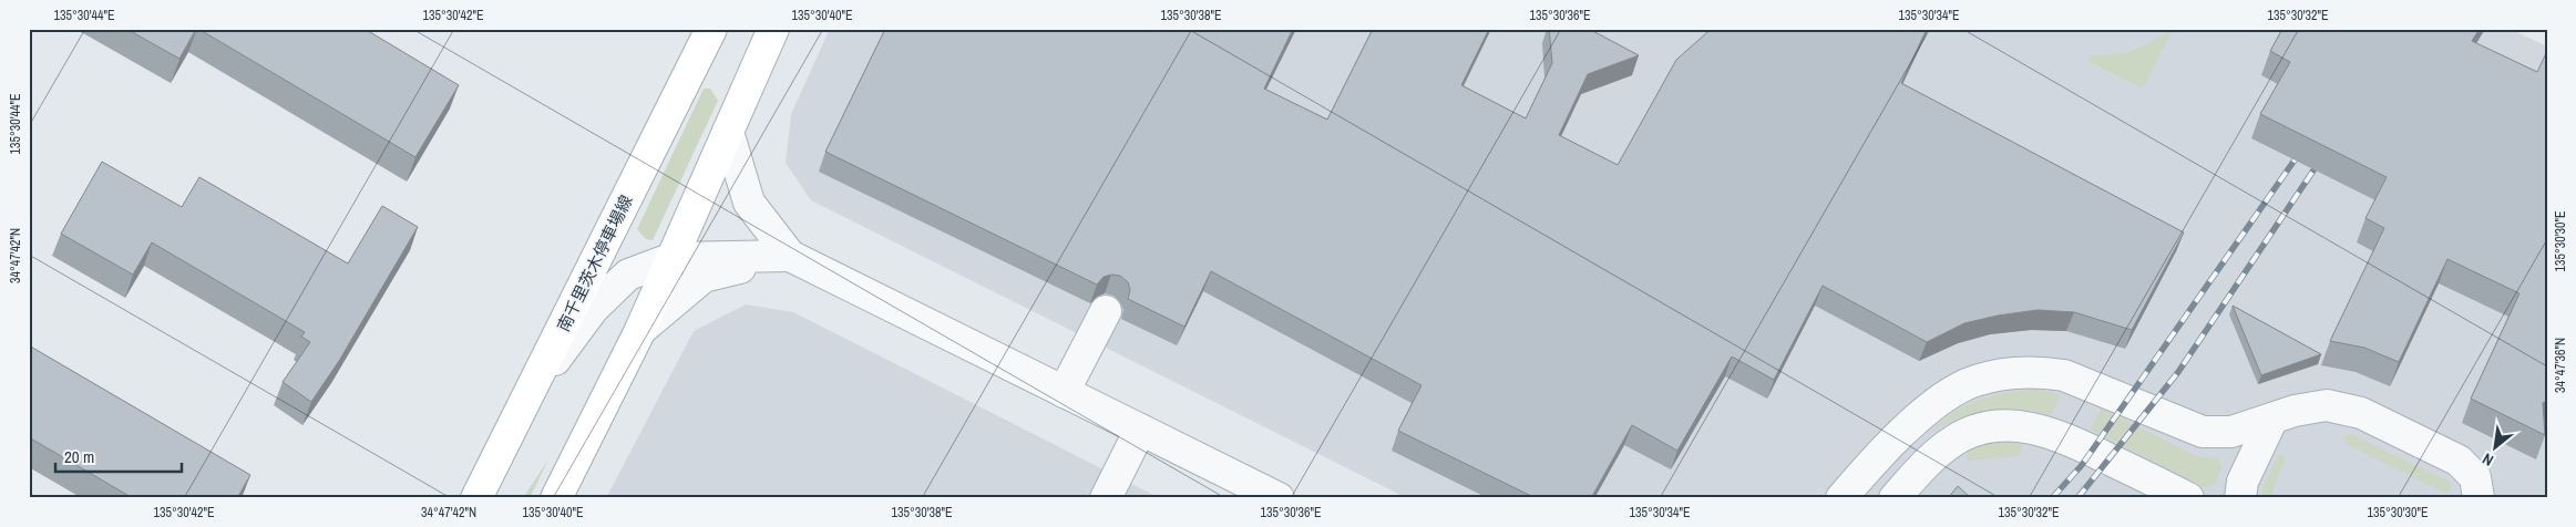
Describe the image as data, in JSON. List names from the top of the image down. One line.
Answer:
{"streets":{"main road":["南千里茨木停車場線"]},"scale_bar":"20 m","north":"bottom left","coordinates":["135°30'44\"E","135°30'42\"E","135°30'40\"E","135°30'38\"E","135°30'36\"E","135°30'34\"E","135°30'32\"E","135°30'30\"E","34°47'42\"N","34°47'36\"N"]}
